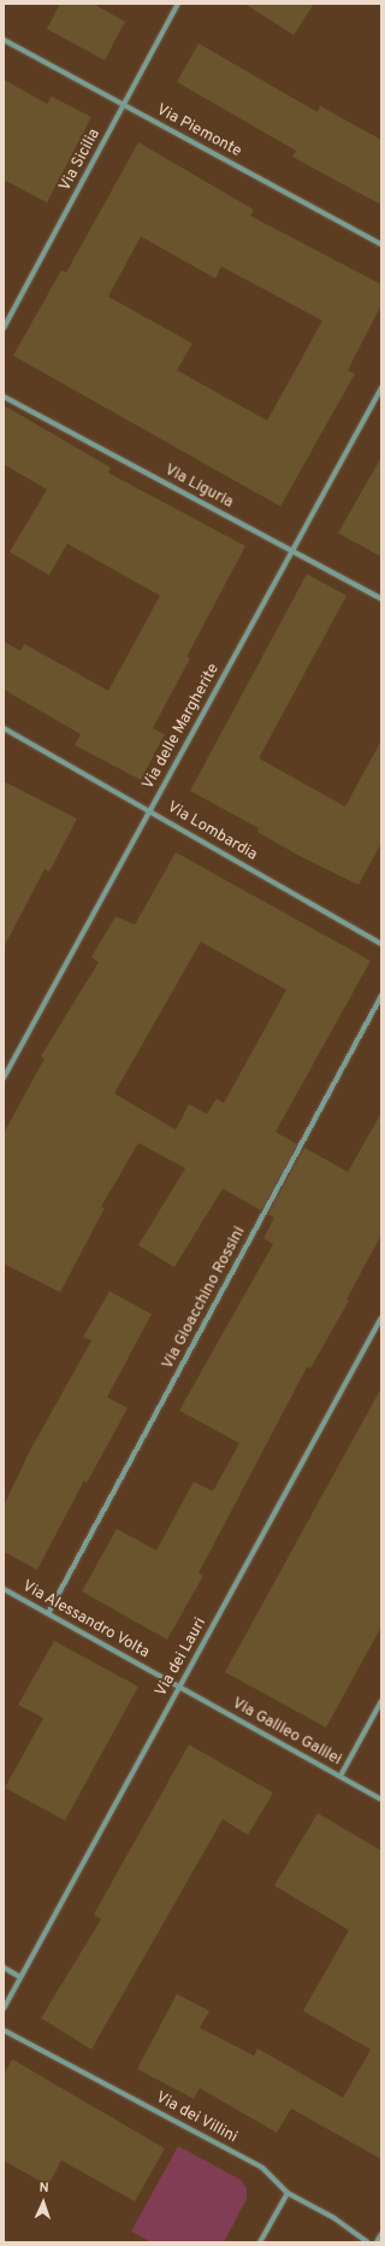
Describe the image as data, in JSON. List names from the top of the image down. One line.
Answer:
{"streets":{"street":["Via Piemonte","Via Sicilia","Via Liguria","Via delle Margherite","Via Lombardia","Via Gioacchino Rossini","Via Alessandro Volta","Via dei Lauri","Via Galileo Galilei","Via dei Villini"]},"crossings":[["Via Piemonte","Via Sicilia"],["Via Liguria","Via delle Margherite"],["Via delle Margherite","Via Lombardia"],["Via Gioacchino Rossini","Via Alessandro Volta"],["Via Alessandro Volta","Via dei Lauri"],["Via Alessandro Volta","Via Galileo Galilei"],["Via dei Lauri","Via Galileo Galilei"]],"north":"top"}
